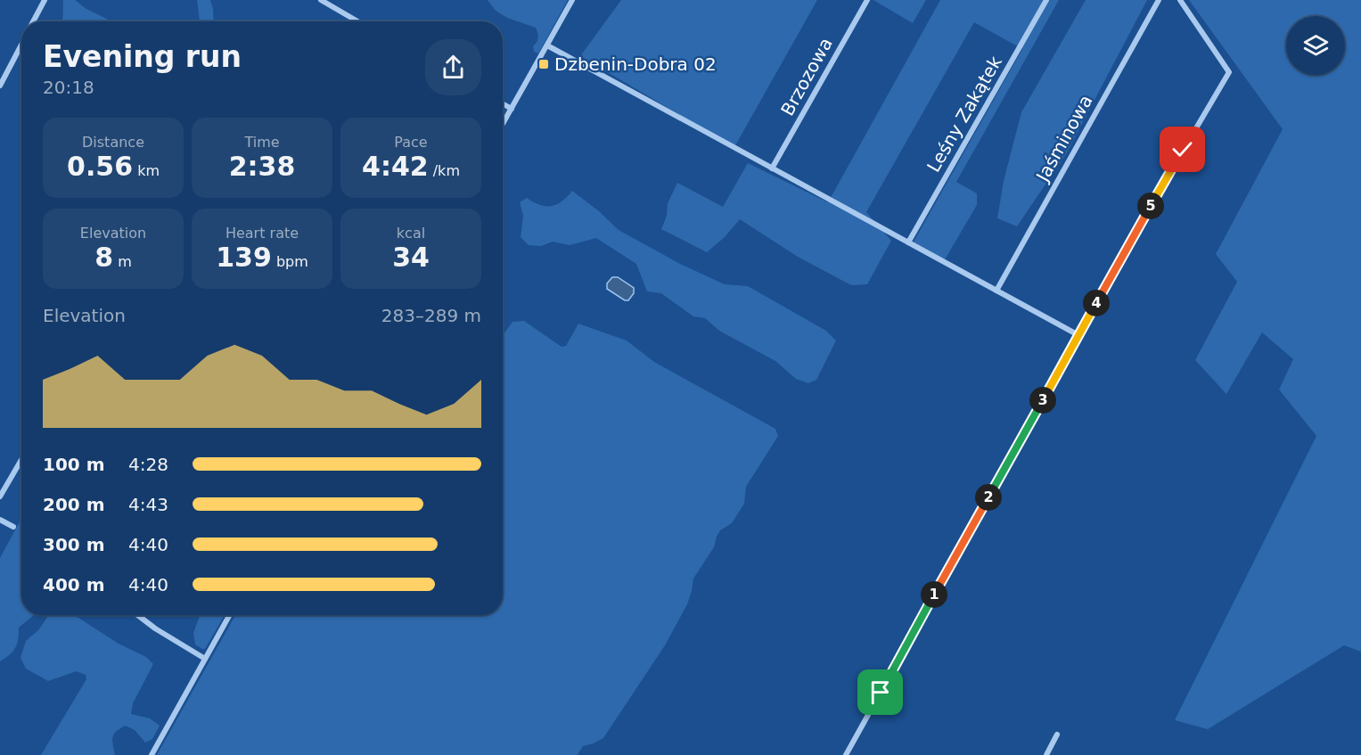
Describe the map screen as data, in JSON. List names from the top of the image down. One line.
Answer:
{"streets":{"street":["Brzozowa","Leśny Zakątek","Jaśminowa"]},"places":{"transit":["Dzbenin-Dobra 02"]},"page":{"heading":["Evening run","20:18"],"stats":[["Distance","0.56 km"],["Time","2:38"],["Pace","4:42 /km"],["Elevation","8 m"],["Heart rate","139 bpm"],["kcal","34"]],"pins":["5","4","3","2","1"],"chart":["Elevation","283–289 m"],"list":[{"name":"100 m","note":"4:28"},{"name":"200 m","note":"4:43"},{"name":"300 m","note":"4:40"},{"name":"400 m","note":"4:40"}]}}
